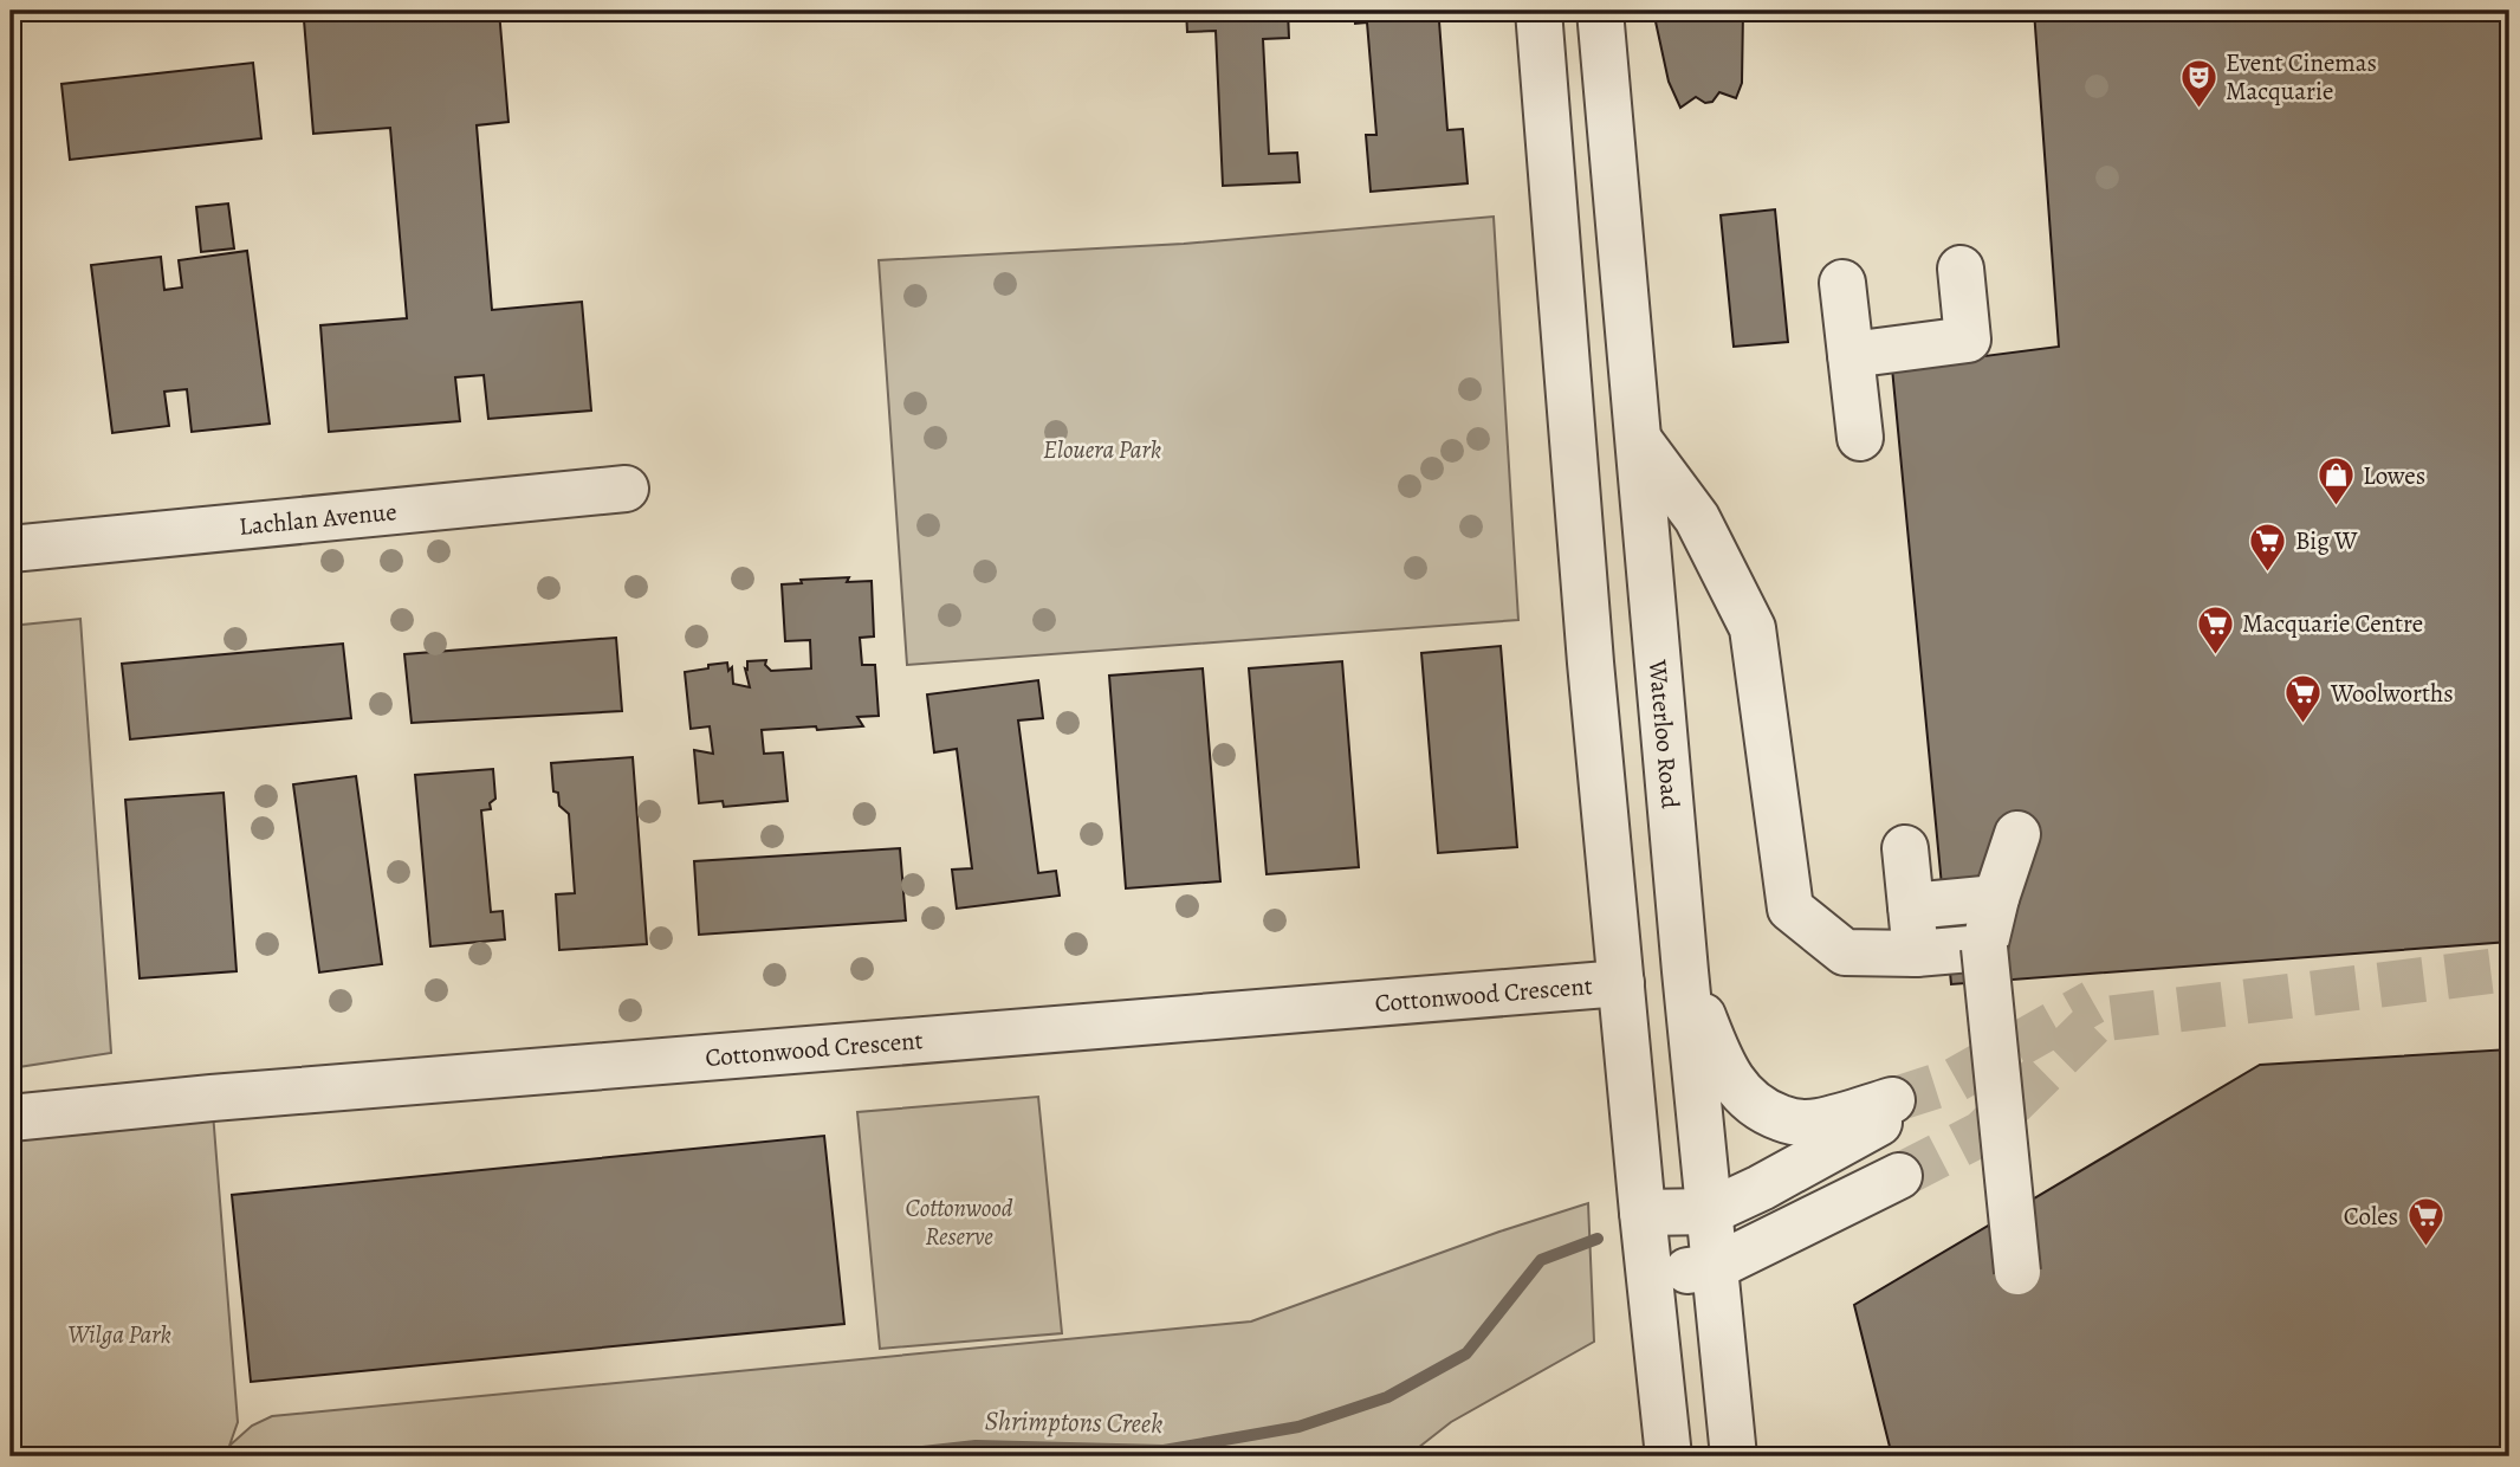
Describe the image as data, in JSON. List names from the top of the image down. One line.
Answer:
{"streets":{"street":["Lachlan Avenue","Waterloo Road","Cottonwood Crescent"]},"water":["Shrimptons Creek"],"parks":["Elouera Park","Cottonwood Reserve","Wilga Park"],"places":{"theatre":["Event Cinemas Macquarie"],"shop":["Lowes"],"supermarket":["Big W","Macquarie Centre","Woolworths","Coles"]}}
